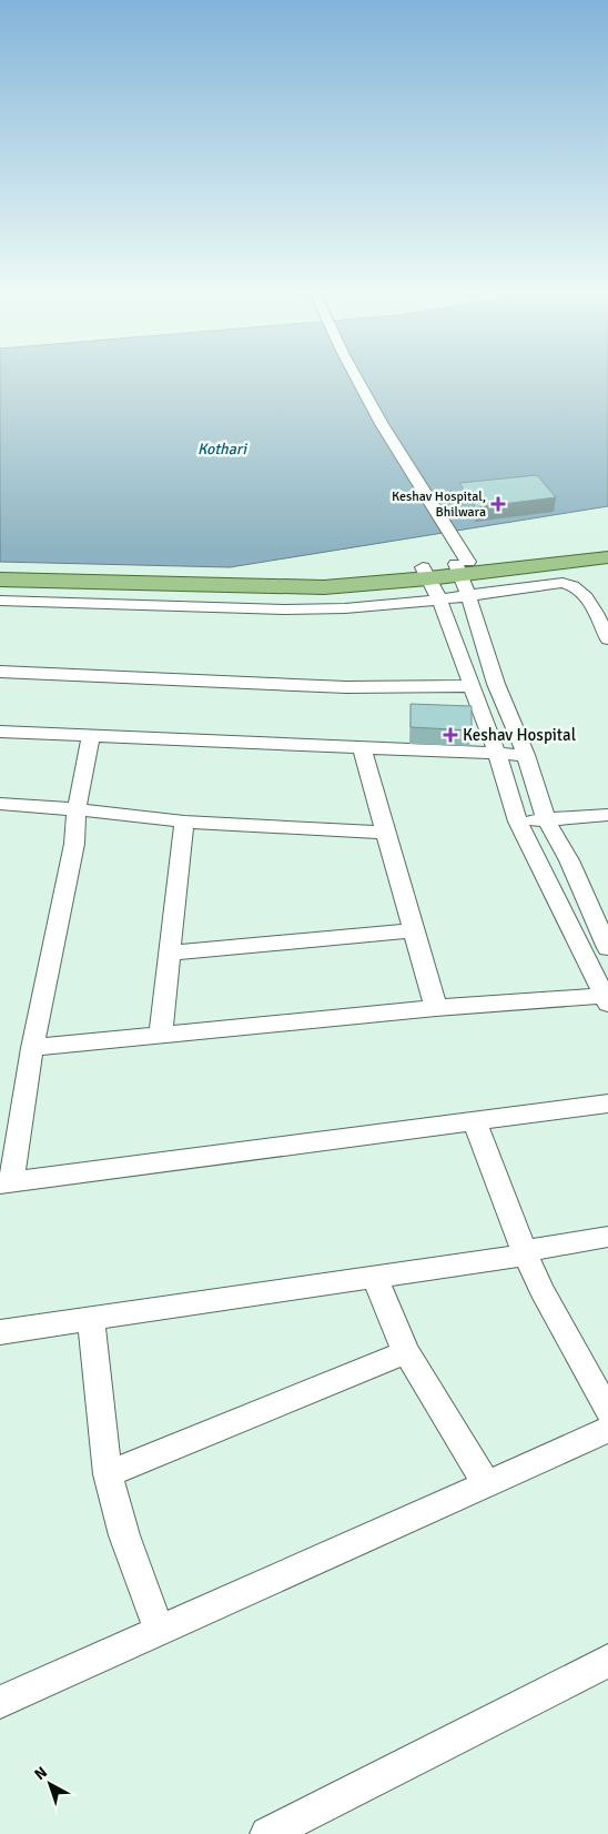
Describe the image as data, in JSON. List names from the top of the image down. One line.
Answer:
{"water":["Kothari"],"places":{"health":["Keshav Hospital, Bhilwara","Keshav Hospital"]},"north":"top left"}
